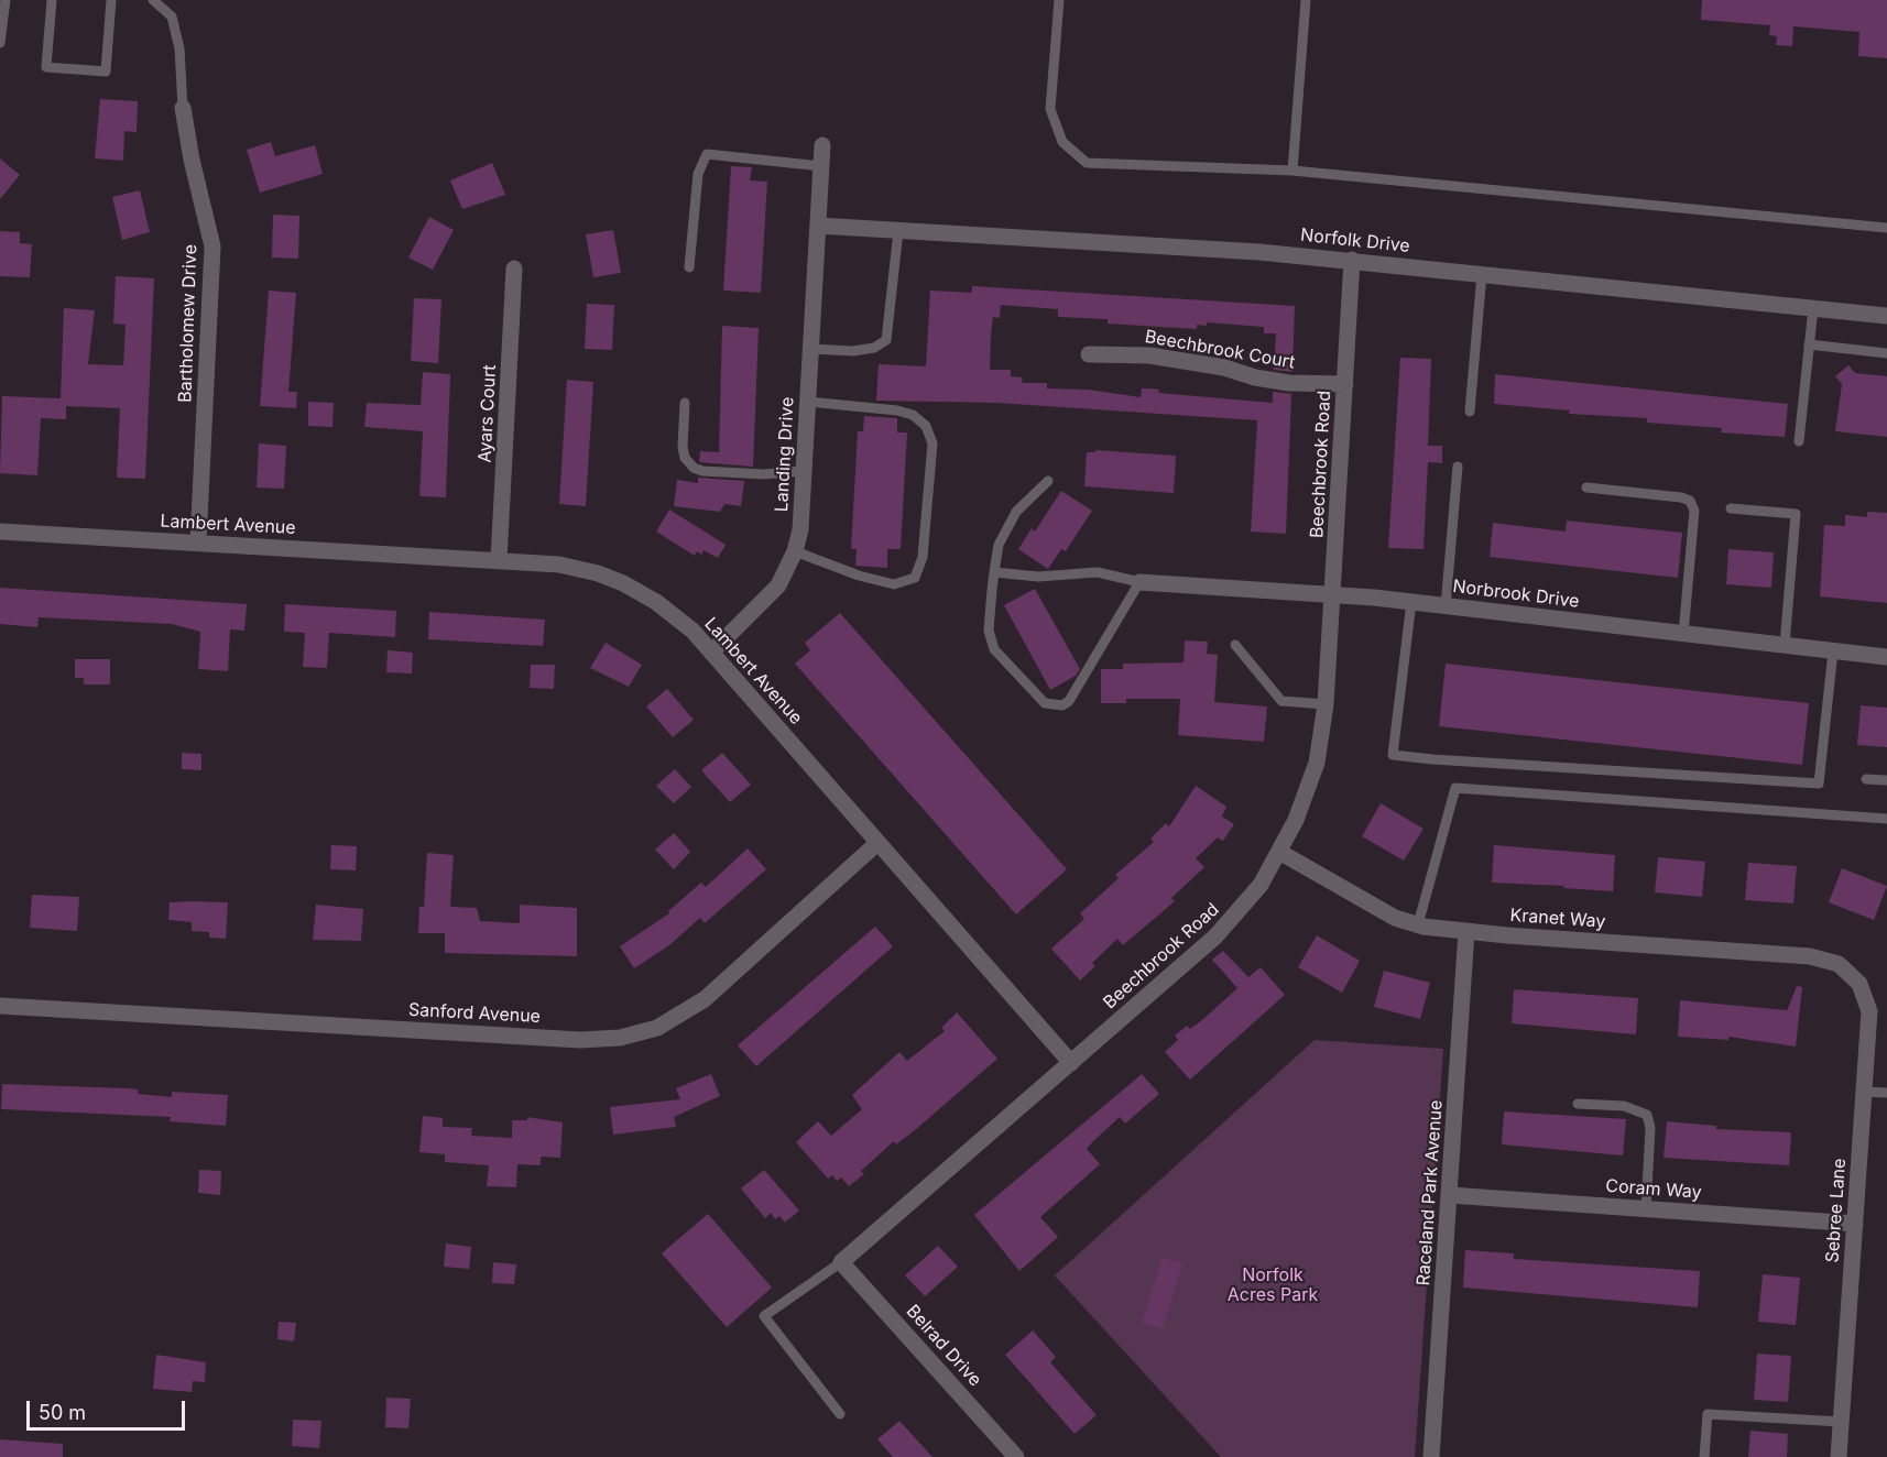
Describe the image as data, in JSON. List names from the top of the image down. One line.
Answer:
{"streets":{"street":["Norfolk Drive","Bartholomew Drive","Beechbrook Court","Ayars Court","Landing Drive","Beechbrook Road","Lambert Avenue","Norbrook Drive","Kranet Way","Sanford Avenue","Coram Way","Raceland Park Avenue","Sebree Lane","Belrad Drive"]},"crossings":[["Norfolk Drive","Landing Drive"],["Norfolk Drive","Beechbrook Road"],["Bartholomew Drive","Lambert Avenue"],["Beechbrook Court","Beechbrook Road"],["Ayars Court","Lambert Avenue"],["Landing Drive","Lambert Avenue"],["Beechbrook Road","Lambert Avenue"],["Beechbrook Road","Norbrook Drive"],["Beechbrook Road","Kranet Way"],["Beechbrook Road","Belrad Drive"],["Lambert Avenue","Sanford Avenue"],["Kranet Way","Raceland Park Avenue"],["Kranet Way","Sebree Lane"],["Coram Way","Raceland Park Avenue"],["Coram Way","Sebree Lane"]],"parks":["Norfolk Acres Park"],"scale_bar":"50 m"}
